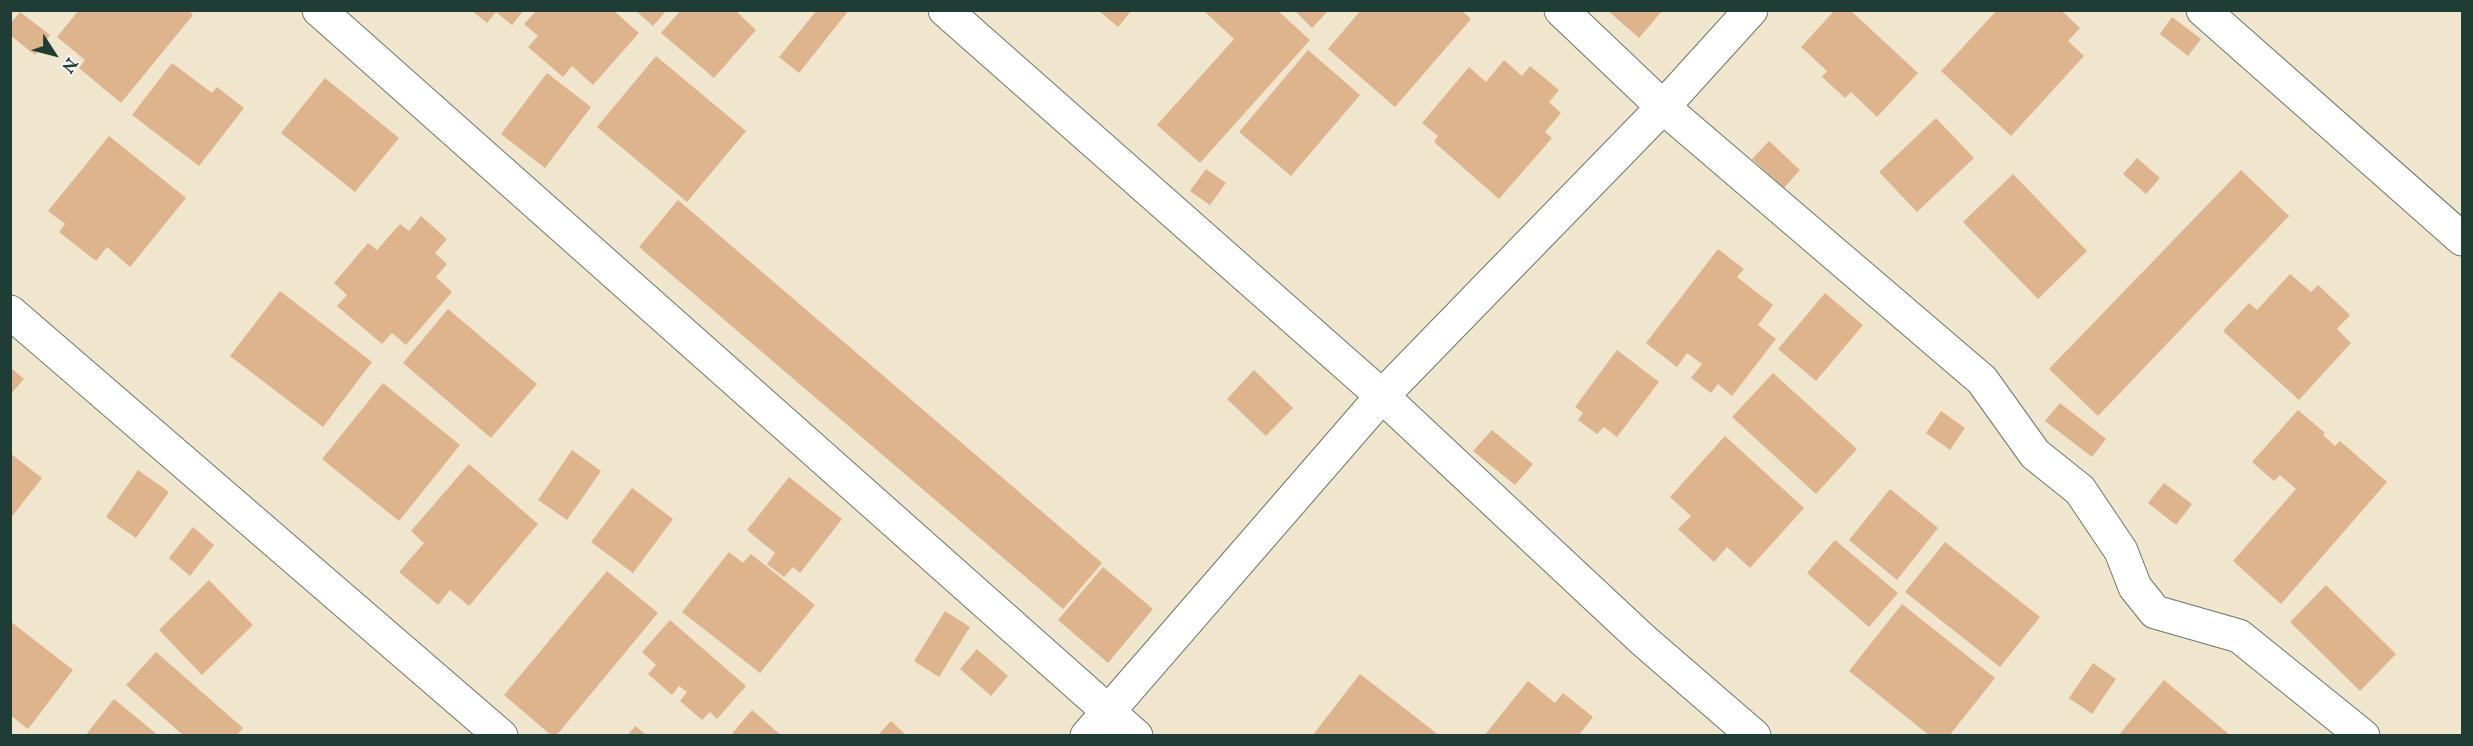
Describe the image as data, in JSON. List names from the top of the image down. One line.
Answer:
{"north":"bottom right"}
